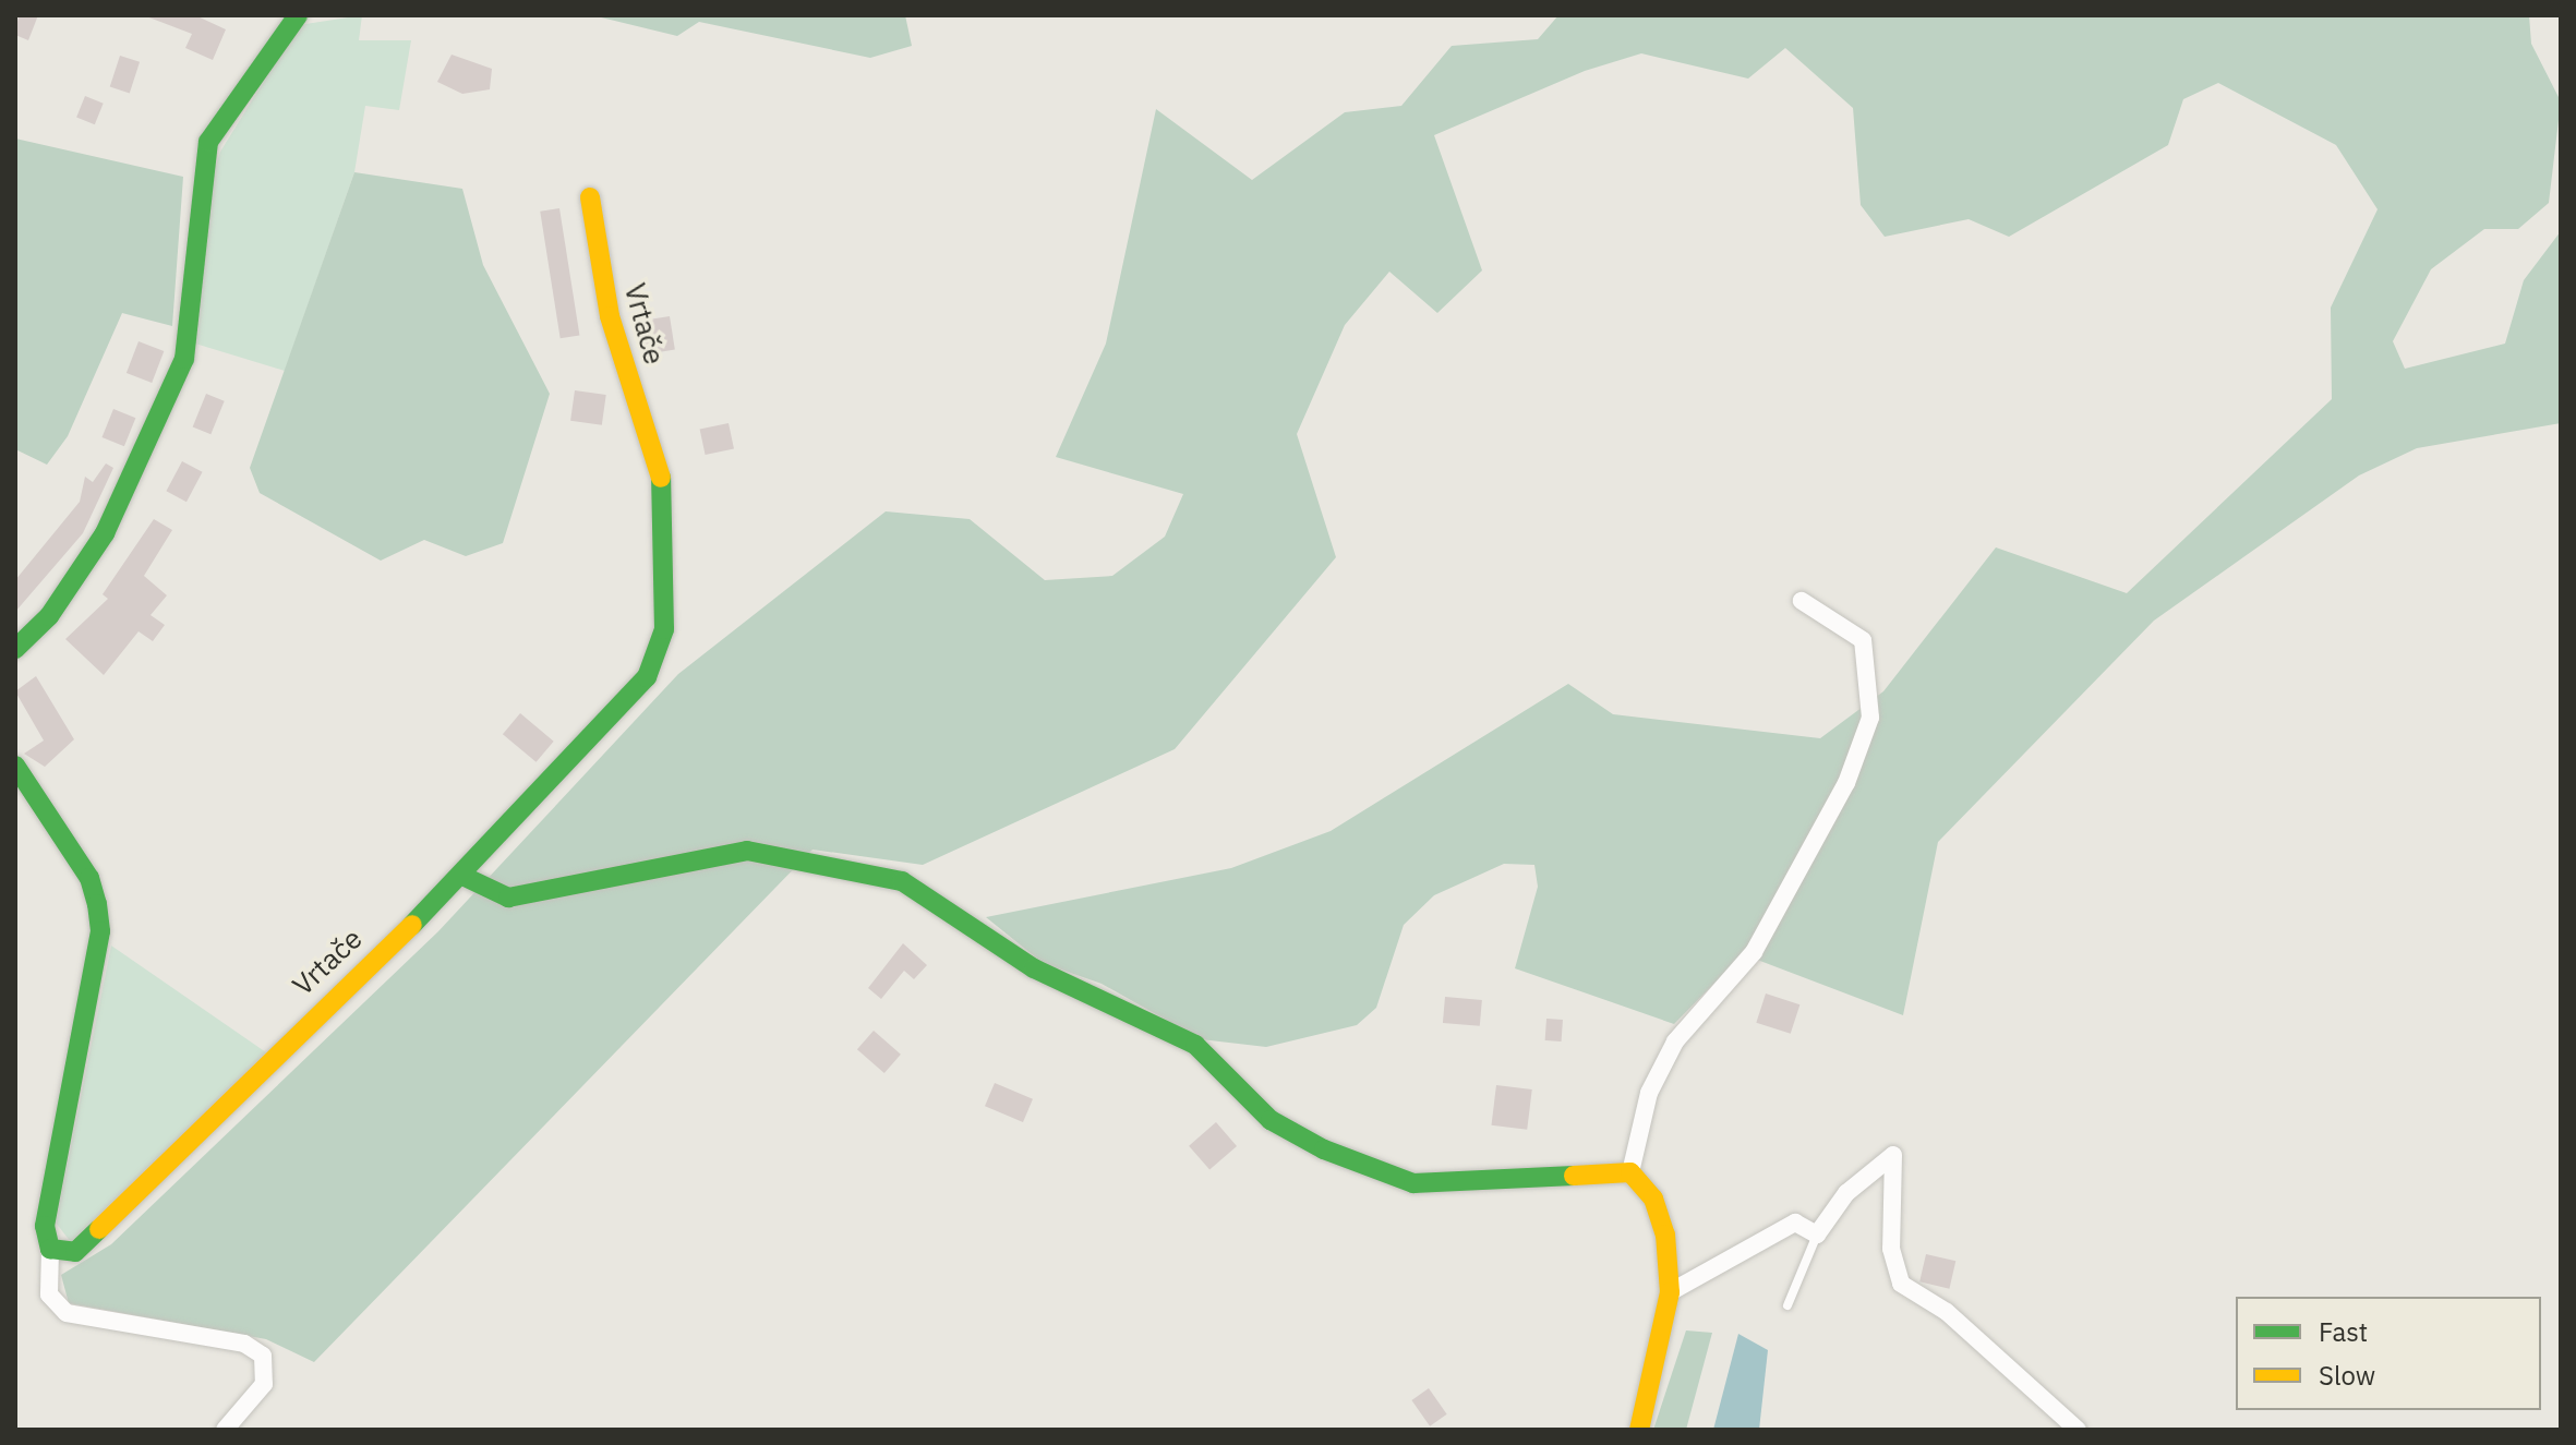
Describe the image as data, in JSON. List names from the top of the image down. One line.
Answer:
{"streets":{"street":["Vrtače"]},"legend":["Fast","Slow"]}
